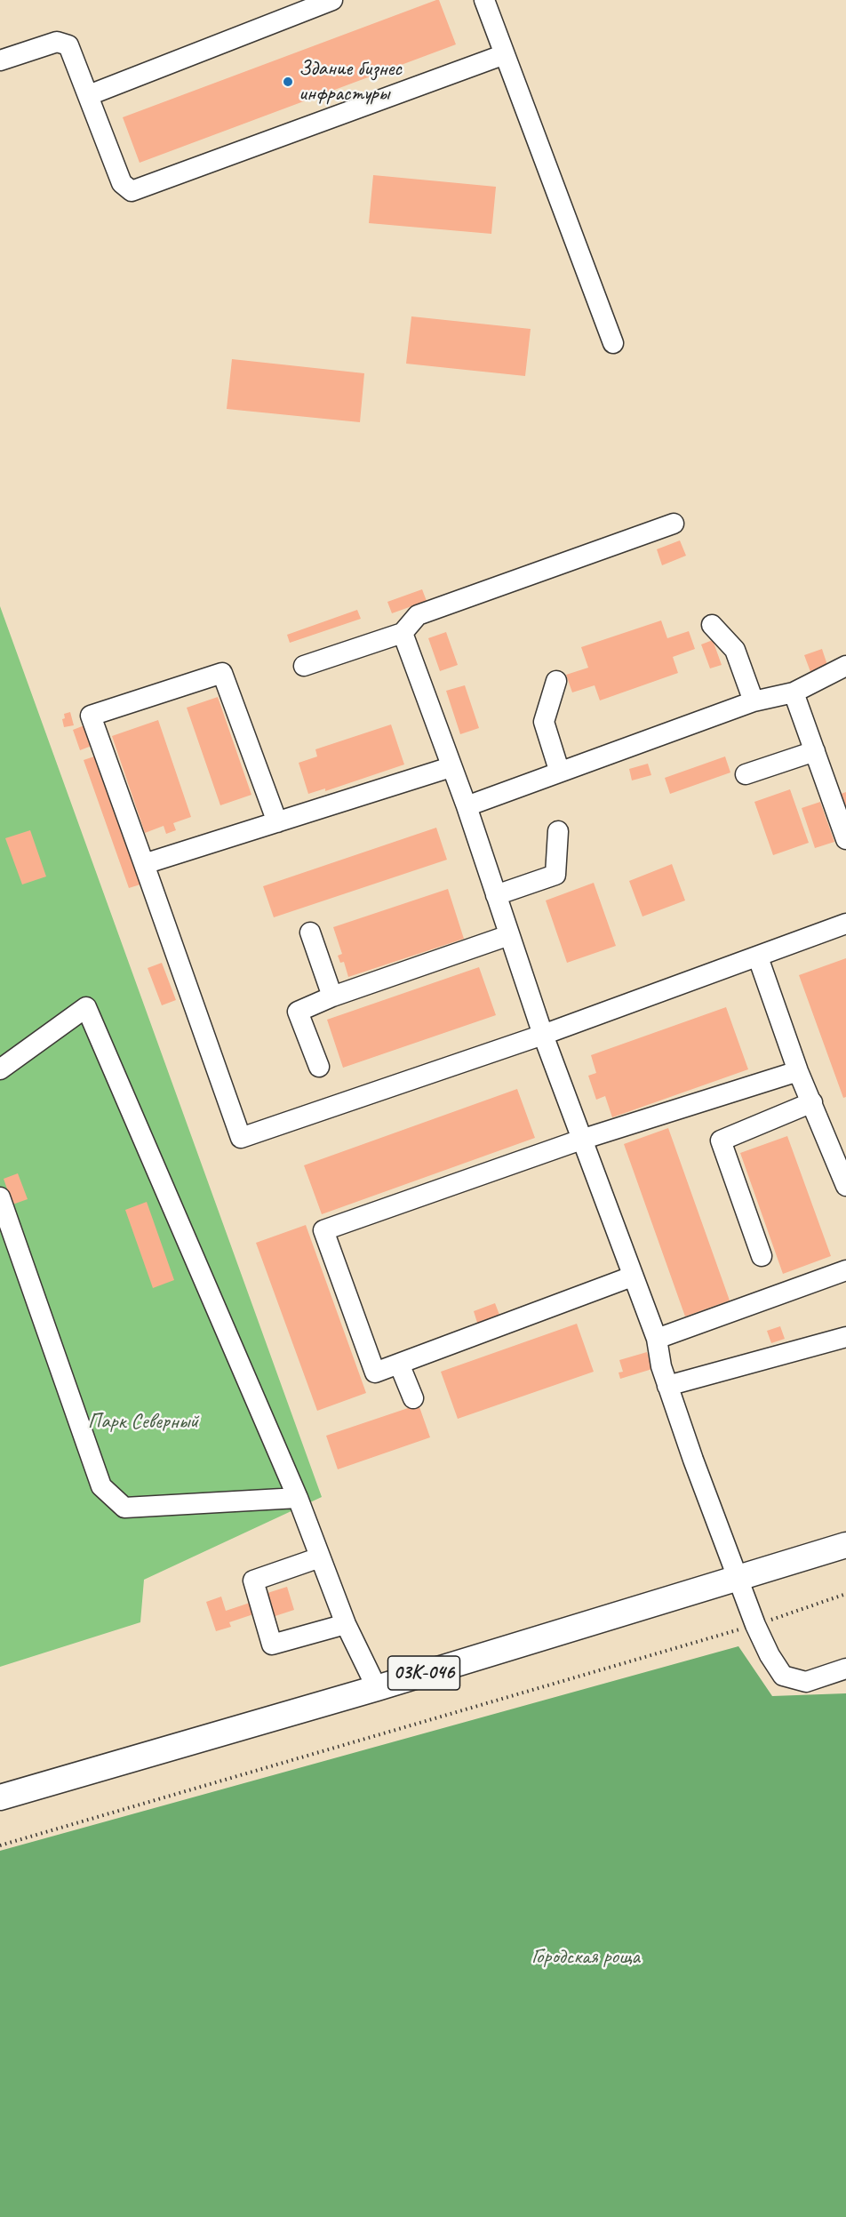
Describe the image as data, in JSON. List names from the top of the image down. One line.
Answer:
{"streets":{"main road":["03К-046"]},"parks":["Парк Северный","Городская роща"],"places":["Здание бизнес инфрастуры"]}
